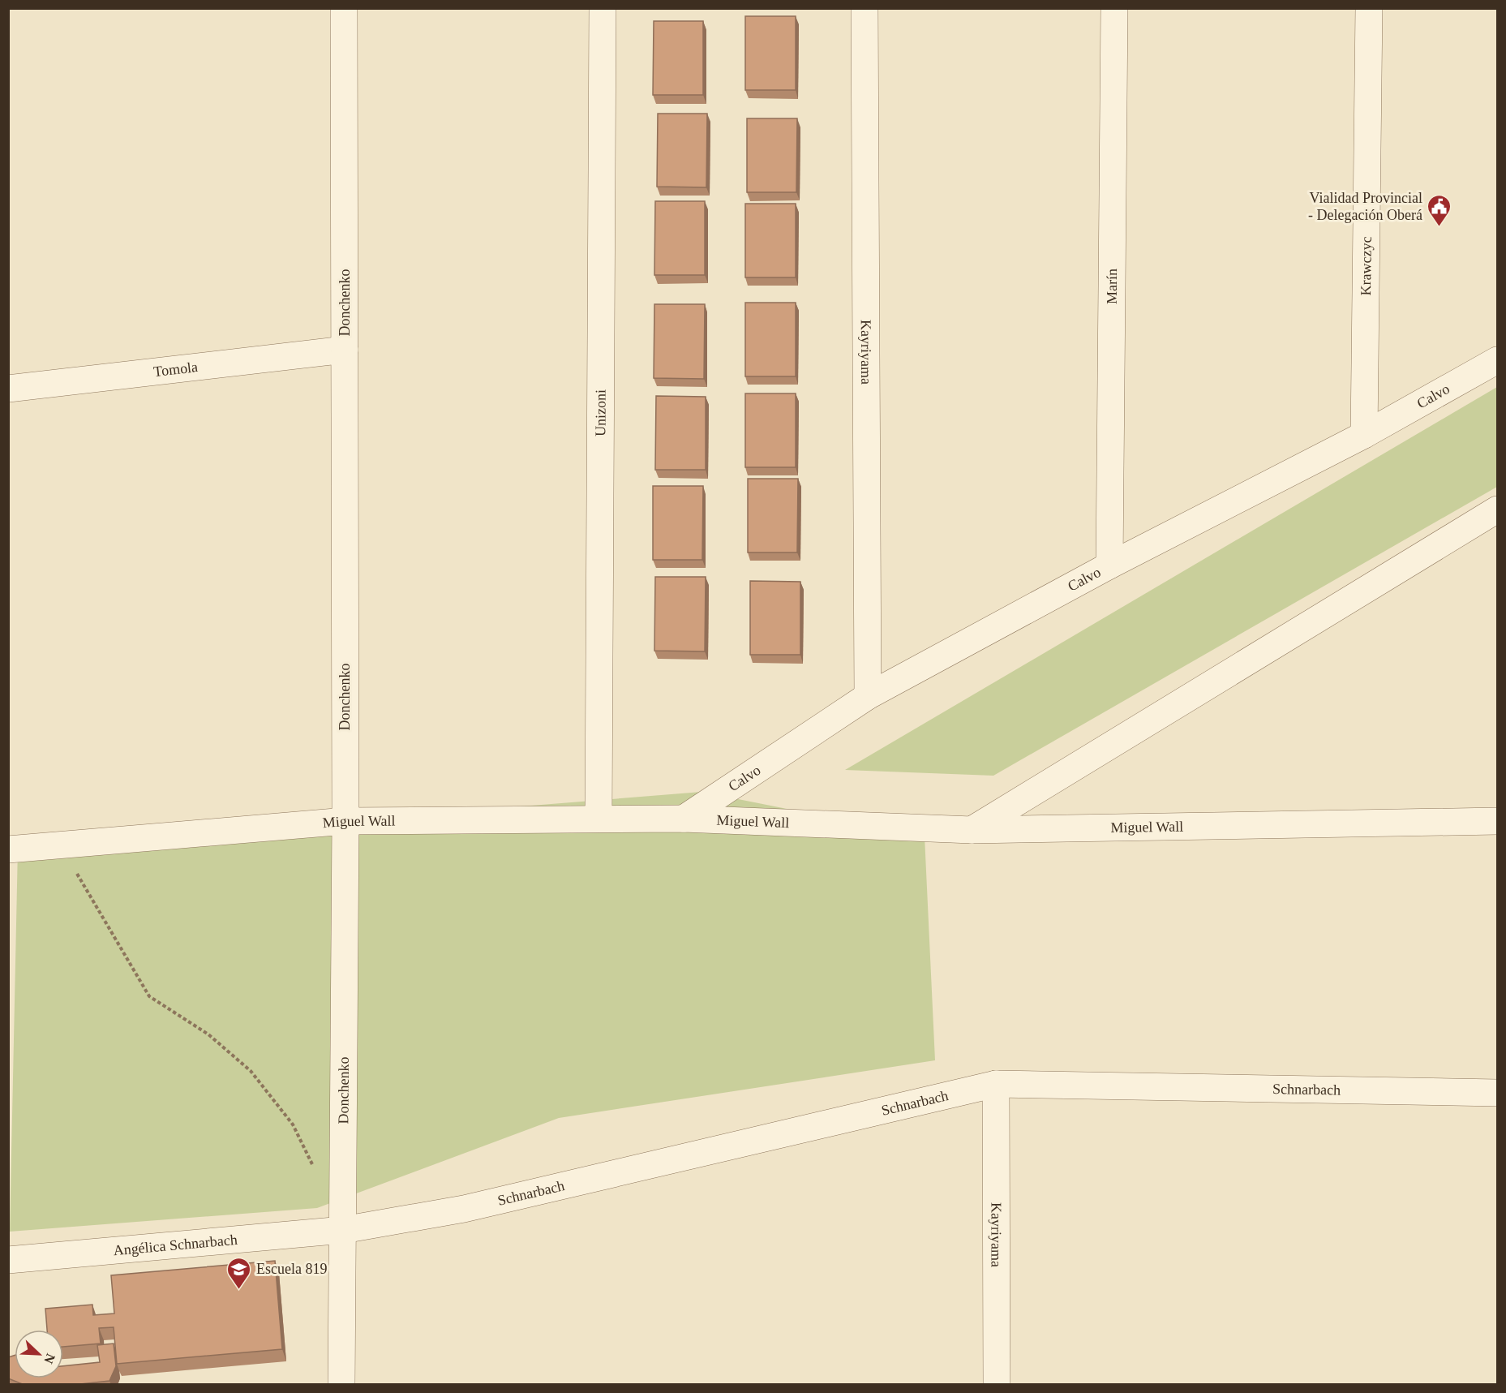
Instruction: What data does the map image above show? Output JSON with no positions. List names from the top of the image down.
{
  "streets": {
    "street": [
      "Krawczyc",
      "Marín",
      "Donchenko",
      "Kayriyama",
      "Tomola",
      "Calvo",
      "Unizoni",
      "Miguel Wall",
      "Schnarbach",
      "Angélica Schnarbach"
    ]
  },
  "crossings": [
    ["Krawczyc", "Calvo"],
    ["Marín", "Calvo"],
    ["Donchenko", "Tomola"],
    ["Donchenko", "Miguel Wall"],
    ["Donchenko", "Schnarbach"],
    ["Donchenko", "Angélica Schnarbach"],
    ["Kayriyama", "Calvo"],
    ["Kayriyama", "Schnarbach"],
    ["Calvo", "Miguel Wall"],
    ["Unizoni", "Miguel Wall"],
    ["Schnarbach", "Angélica Schnarbach"]
  ],
  "places": {
    "public building": ["Vialidad Provincial - Delegación Oberá"],
    "school or university": ["Escuela 819"]
  },
  "north": "bottom right"
}
